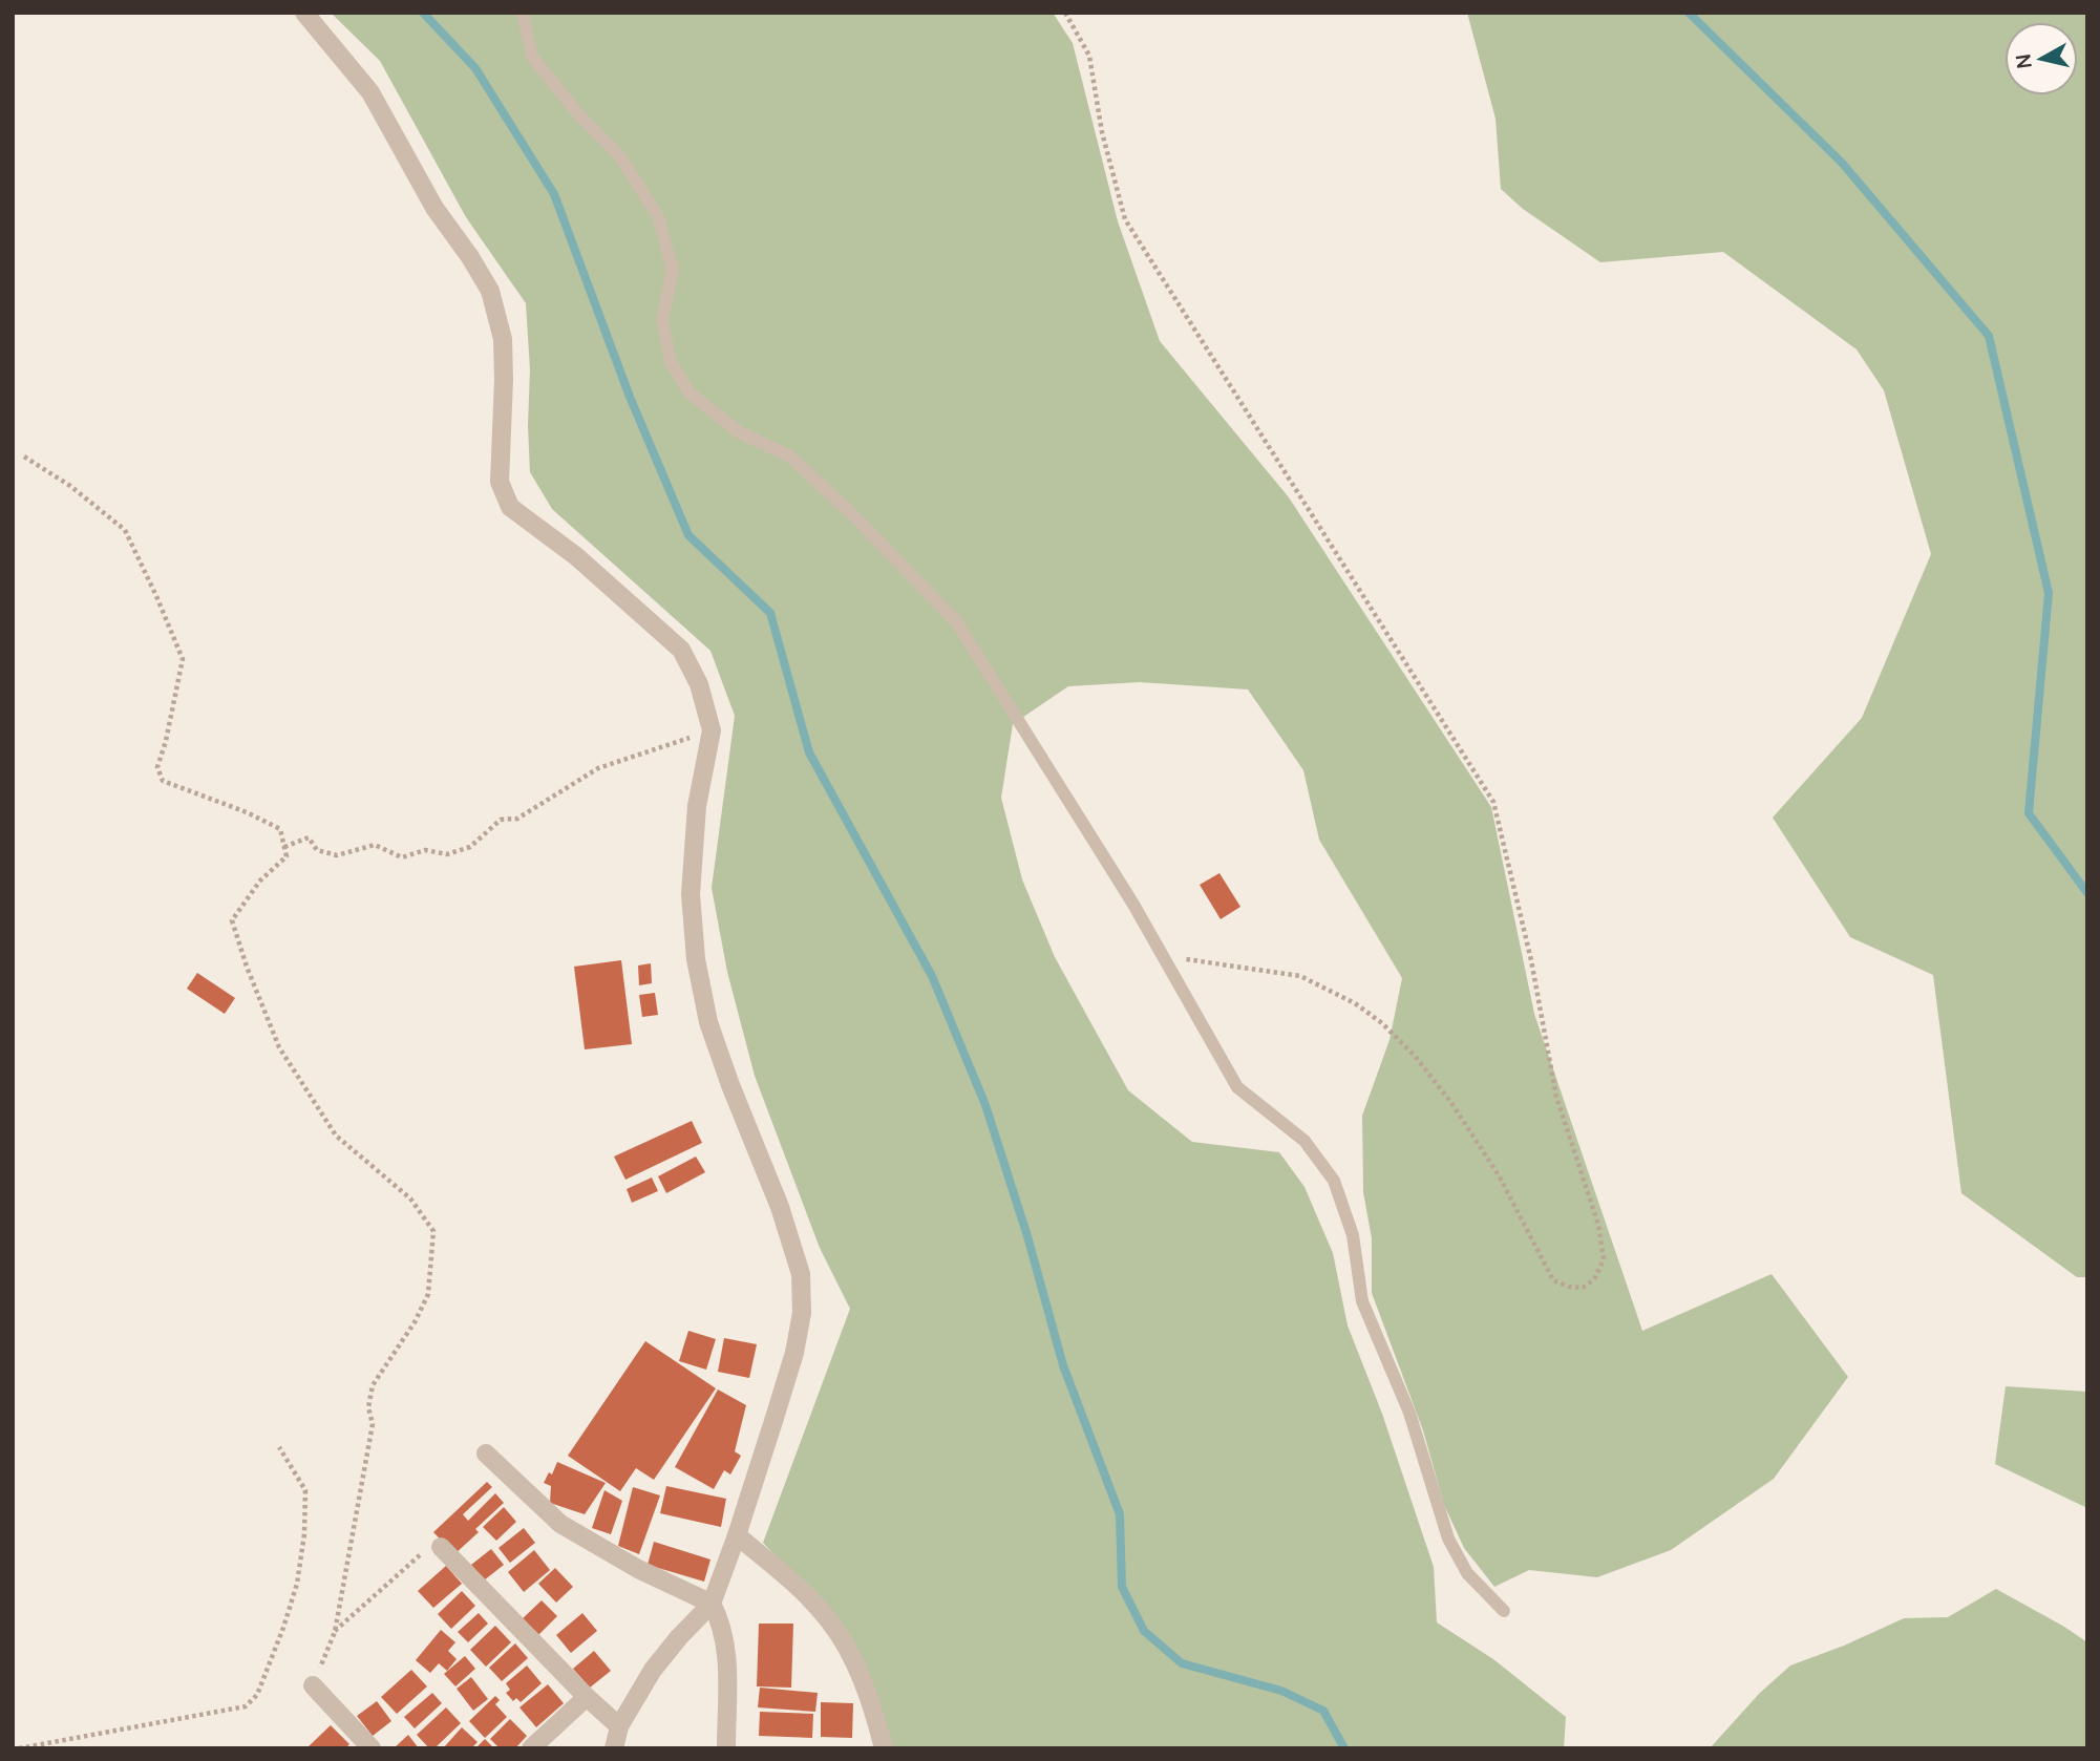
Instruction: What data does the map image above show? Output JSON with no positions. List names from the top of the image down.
{
  "north": "left"
}
